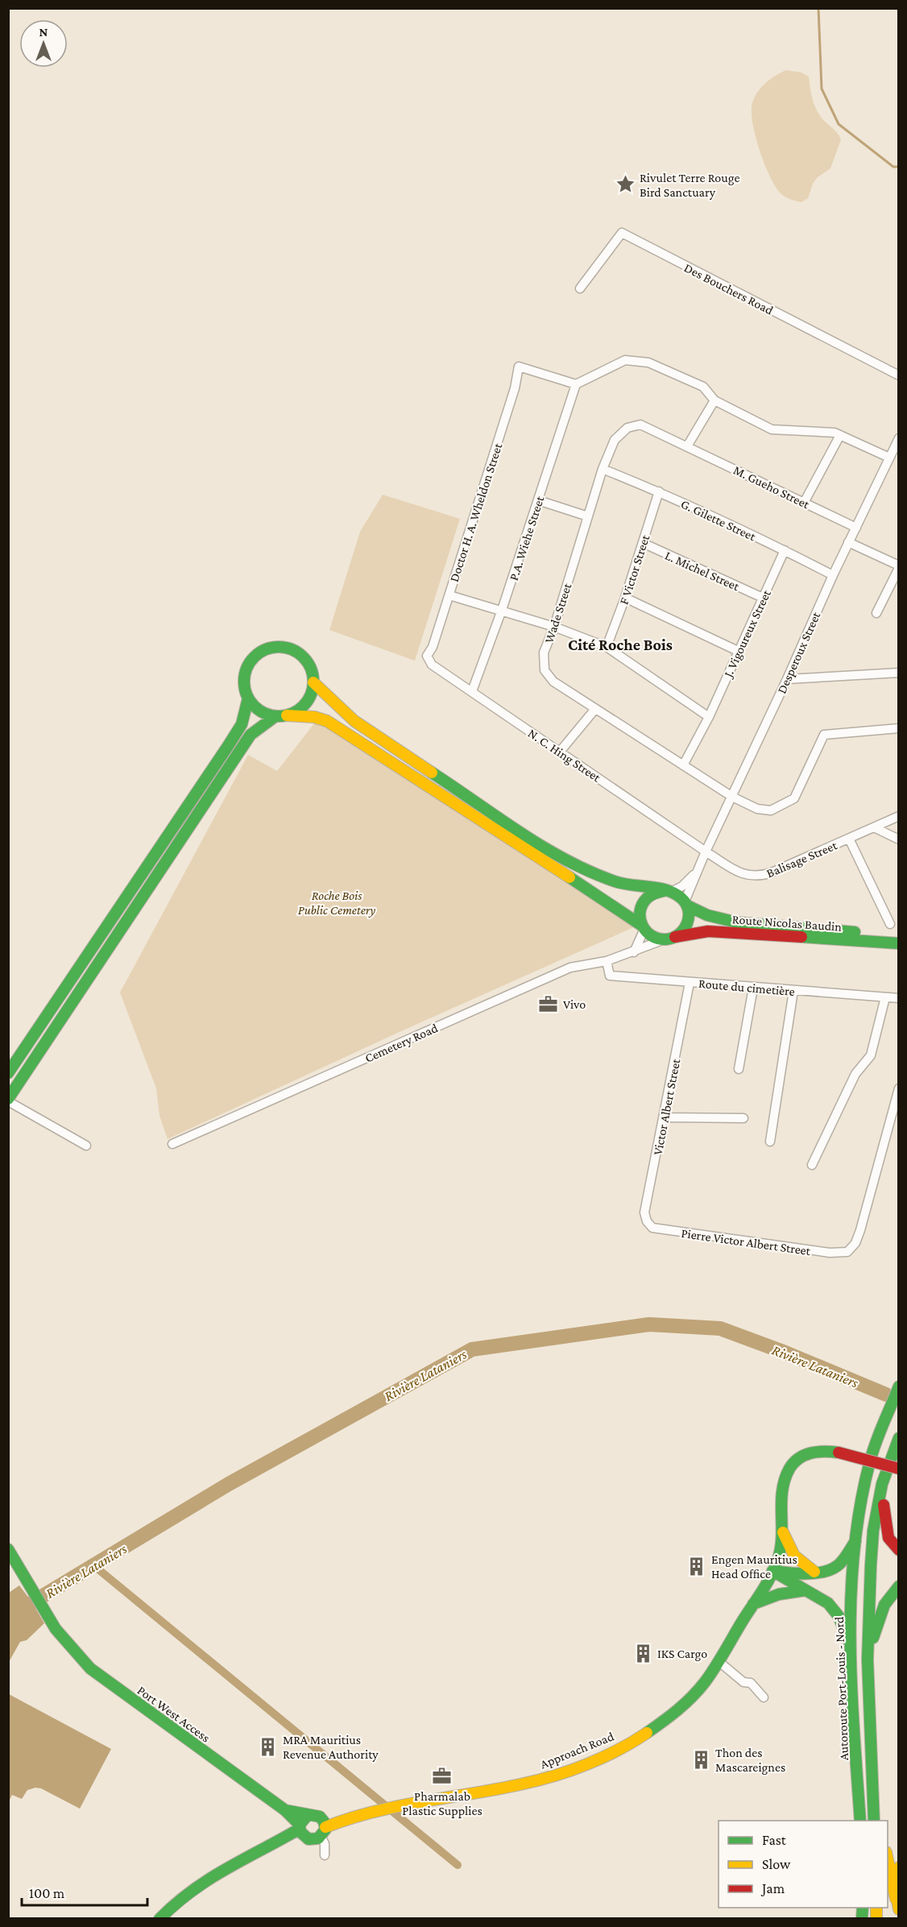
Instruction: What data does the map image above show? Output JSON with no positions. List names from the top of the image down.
{
  "streets": {
    "main road": [
      "Route Nicolas Baudin",
      "Autoroute Port-Louis - Nord",
      "Port West Access",
      "Approach Road"
    ],
    "street": [
      "Des Bouchers Road",
      "M. Gueho Street",
      "Doctor H. A. Wheldon Street",
      "G. Gilette Street",
      "P.A. Wiehe Street",
      "F Victor Street",
      "L. Michel Street",
      "Wade Street",
      "J. Vigoureux Street",
      "Desperoux Street",
      "N. C. Hing Street",
      "Balisage Street",
      "Route du cimetière",
      "Cemetery Road",
      "Victor Albert Street",
      "Pierre Victor Albert Street"
    ]
  },
  "crossings": [
    ["M. Gueho Street", "Wade Street"],
    ["M. Gueho Street", "Desperoux Street"],
    ["Doctor H. A. Wheldon Street", "P.A. Wiehe Street"],
    ["Doctor H. A. Wheldon Street", "N. C. Hing Street"],
    ["G. Gilette Street", "F Victor Street"],
    ["G. Gilette Street", "Wade Street"],
    ["G. Gilette Street", "J. Vigoureux Street"],
    ["G. Gilette Street", "Desperoux Street"],
    ["P.A. Wiehe Street", "N. C. Hing Street"],
    ["F Victor Street", "L. Michel Street"],
    ["L. Michel Street", "J. Vigoureux Street"],
    ["Wade Street", "J. Vigoureux Street"],
    ["Wade Street", "Desperoux Street"],
    ["Desperoux Street", "N. C. Hing Street"],
    ["Desperoux Street", "Balisage Street"],
    ["Desperoux Street", "Route Nicolas Baudin"],
    ["Desperoux Street", "Cemetery Road"],
    ["N. C. Hing Street", "Balisage Street"],
    ["Route Nicolas Baudin", "Cemetery Road"],
    ["Route du cimetière", "Cemetery Road"],
    ["Route du cimetière", "Victor Albert Street"],
    ["Victor Albert Street", "Pierre Victor Albert Street"]
  ],
  "districts": ["Cité Roche Bois"],
  "water": ["Rivière Lataniers"],
  "parks": ["Roche Bois Public Cemetery"],
  "places": {
    "place": ["Rivulet Terre Rouge Bird Sanctuary"],
    "office": ["Vivo", "Pharmalab Plastic Supplies"],
    "building": [
      "Engen Mauritius Head Office",
      "IKS Cargo",
      "MRA Mauritius Revenue Authority",
      "Thon des Mascareignes"
    ]
  },
  "legend": ["Fast", "Slow", "Jam"],
  "scale_bar": "100 m",
  "north": "top"
}
